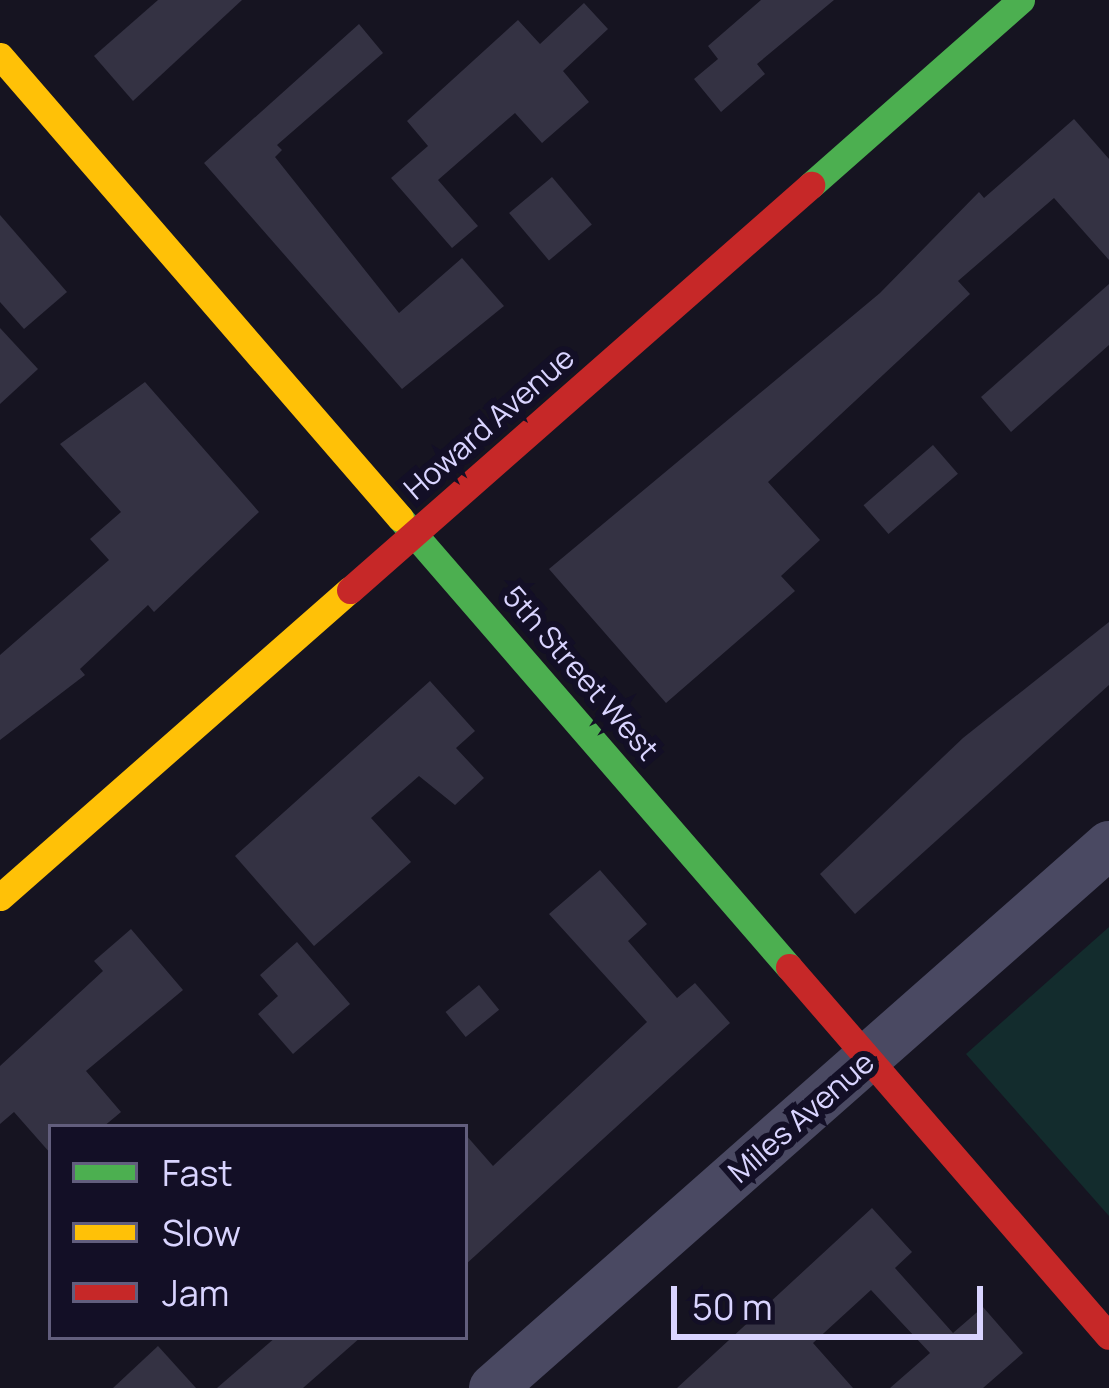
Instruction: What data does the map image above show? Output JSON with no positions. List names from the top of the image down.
{
  "streets": {
    "street": ["Howard Avenue", "5th Street West", "Miles Avenue"]
  },
  "crossings": [
    ["Howard Avenue", "5th Street West"],
    ["5th Street West", "Miles Avenue"]
  ],
  "legend": ["Fast", "Slow", "Jam"],
  "scale_bar": "50 m"
}
